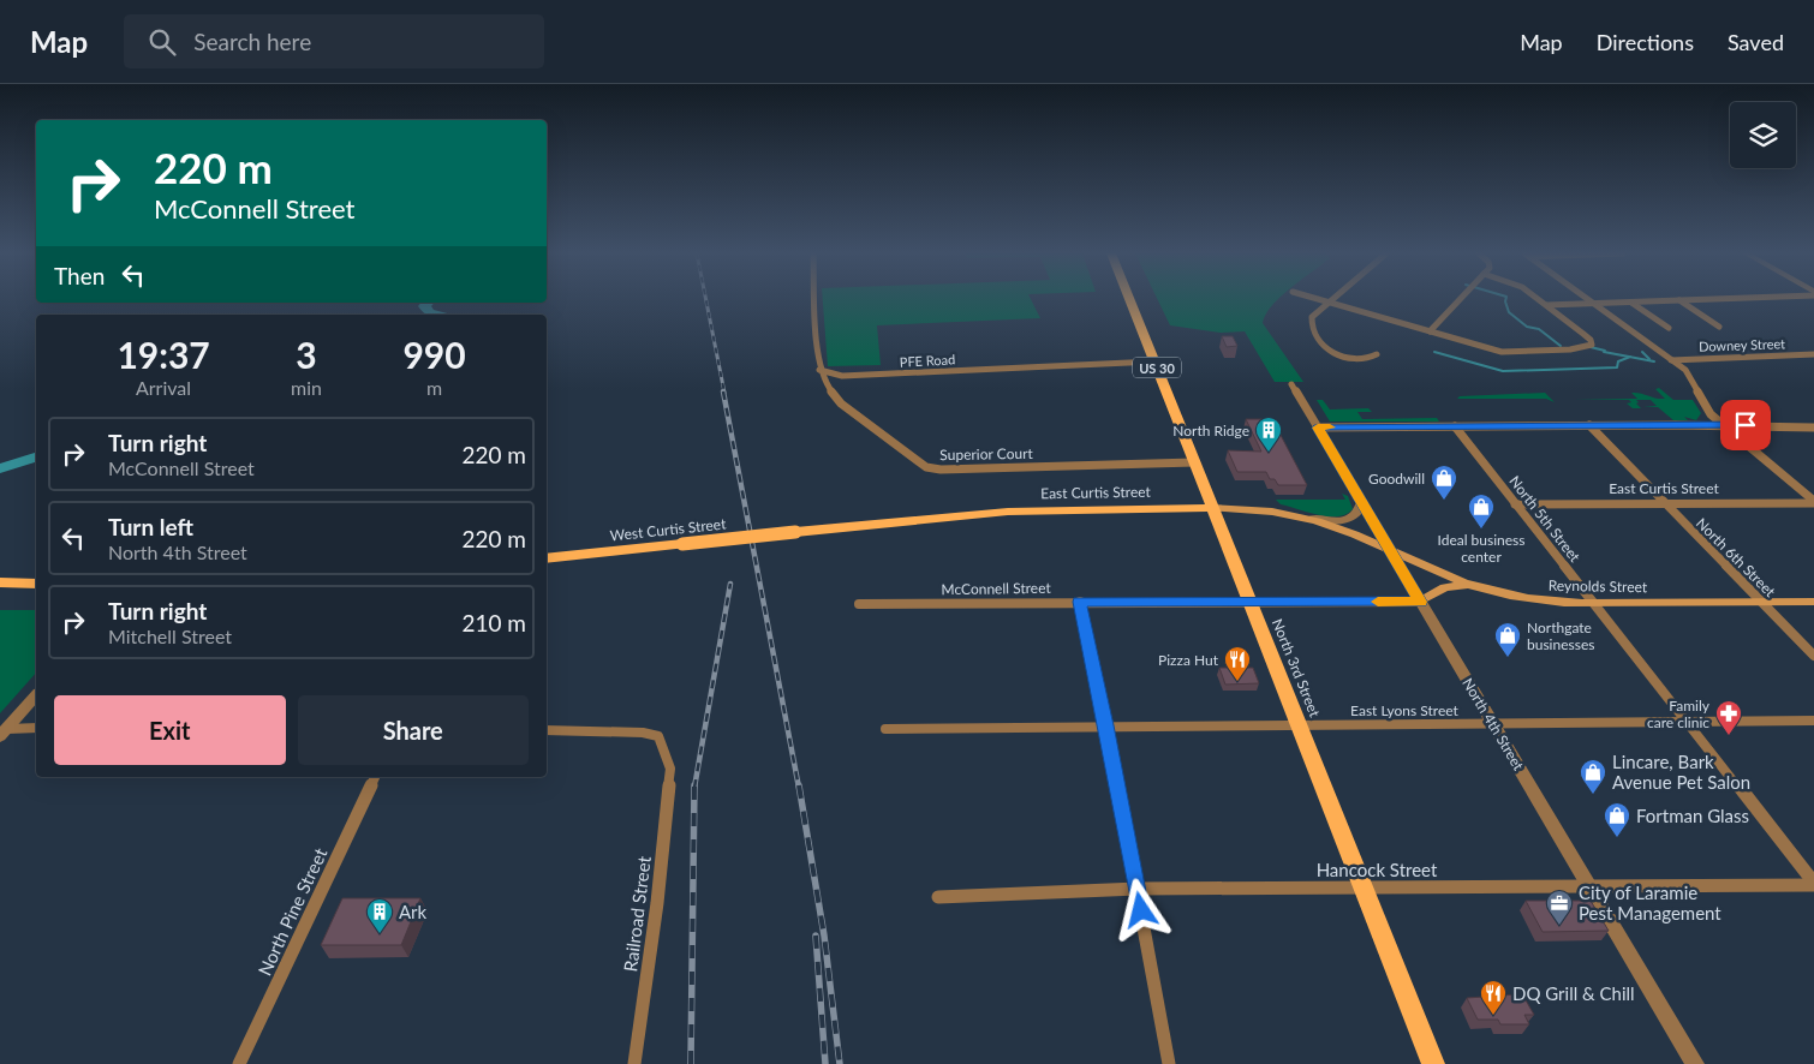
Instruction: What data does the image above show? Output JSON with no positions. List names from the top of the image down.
{
  "streets": {
    "main road": [
      "US 30",
      "East Curtis Street",
      "West Curtis Street",
      "Reynolds Street",
      "North 3rd Street"
    ],
    "street": [
      "Downey Street",
      "PFE Road",
      "Superior Court",
      "North 5th Street",
      "North 6th Street",
      "McConnell Street",
      "East Lyons Street",
      "North 4th Street",
      "Hancock Street",
      "North Pine Street",
      "Railroad Street"
    ]
  },
  "crossings": [
    ["PFE Road", "Superior Court"],
    ["PFE Road", "North 3rd Street"],
    ["Superior Court", "North 3rd Street"],
    ["East Curtis Street", "North 5th Street"],
    ["East Curtis Street", "West Curtis Street"],
    ["East Curtis Street", "North 6th Street"],
    ["East Curtis Street", "Reynolds Street"],
    ["East Curtis Street", "North 3rd Street"],
    ["East Curtis Street", "North 4th Street"],
    ["North 5th Street", "Reynolds Street"],
    ["North 5th Street", "East Lyons Street"],
    ["North 5th Street", "Hancock Street"],
    ["North 6th Street", "Reynolds Street"],
    ["Reynolds Street", "North 4th Street"],
    ["McConnell Street", "North 3rd Street"],
    ["McConnell Street", "North 4th Street"],
    ["North 3rd Street", "East Lyons Street"],
    ["North 3rd Street", "Hancock Street"],
    ["East Lyons Street", "North 4th Street"],
    ["North 4th Street", "Hancock Street"]
  ],
  "places": {
    "building": ["North Ridge", "Ark"],
    "shop": [
      "Goodwill",
      "Ideal business center",
      "Northgate businesses",
      "Lincare, Bark Avenue Pet Salon",
      "Fortman Glass"
    ],
    "restaurant": ["Pizza Hut", "DQ Grill & Chill"],
    "pharmacy": ["Family care clinic"],
    "office": ["City of Laramie Pest Management"]
  },
  "page": {
    "header": "Map",
    "search": "Search here",
    "nav": ["Map", "Directions", "Saved"],
    "turn": ["220 m", "McConnell Street"],
    "then": "Then",
    "eta": [
      "19:37",
      "Arrival",
      "3",
      "min",
      "990",
      "m"
    ],
    "list": [
      {
        "name": "Turn right",
        "note": "McConnell Street",
        "value": "220 m"
      },
      {
        "name": "Turn left",
        "note": "North 4th Street",
        "value": "220 m"
      },
      {
        "name": "Turn right",
        "note": "Mitchell Street",
        "value": "210 m"
      }
    ],
    "buttons": ["Exit", "Share"]
  }
}
